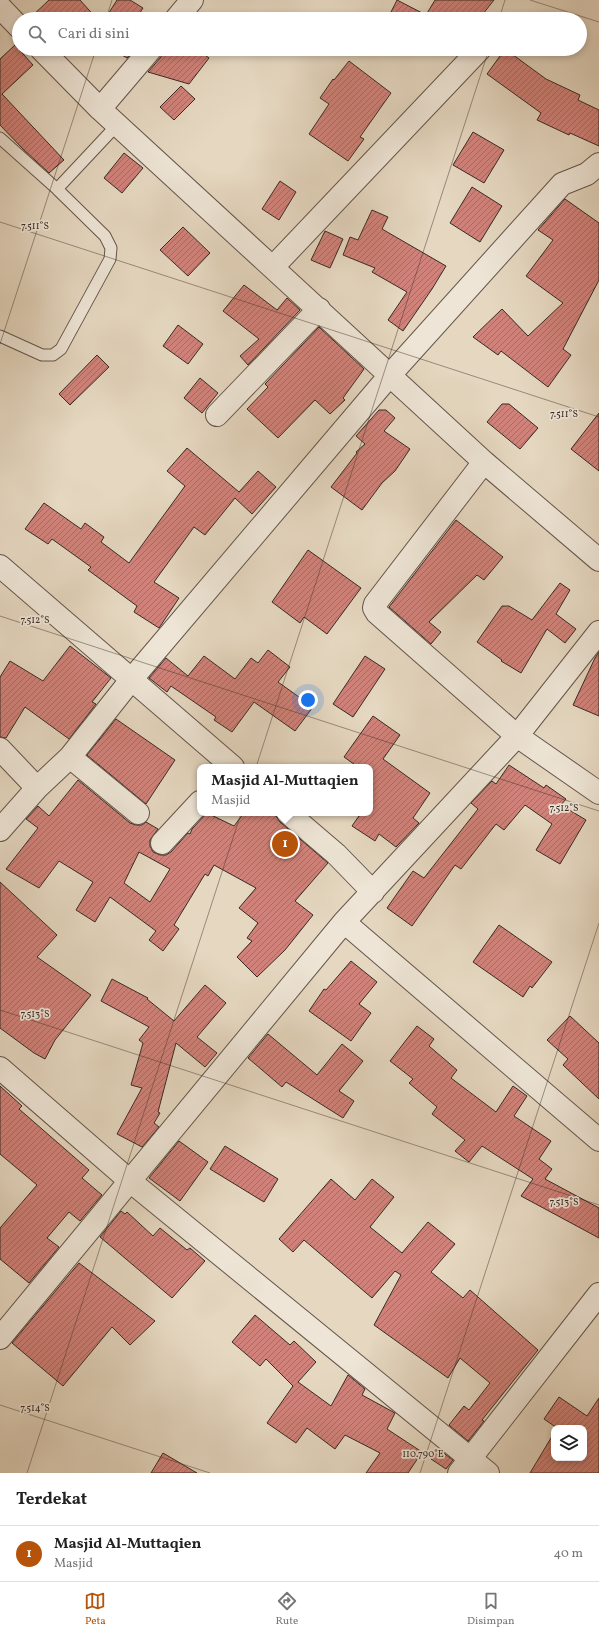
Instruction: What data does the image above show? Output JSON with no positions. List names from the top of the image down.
{
  "page": {
    "search": "Cari di sini",
    "popup": ["Masjid Al-Muttaqien", "Masjid"],
    "pins": "1",
    "heading": "Terdekat",
    "list": [
      {
        "mark": "1",
        "name": "Masjid Al-Muttaqien",
        "note": "Masjid",
        "value": "40 m"
      }
    ],
    "nav": ["Peta", "Rute", "Disimpan"]
  },
  "coordinates": [
    "7.511°S",
    "7.512°S",
    "7.513°S",
    "7.514°S",
    "110.790°E"
  ]
}
